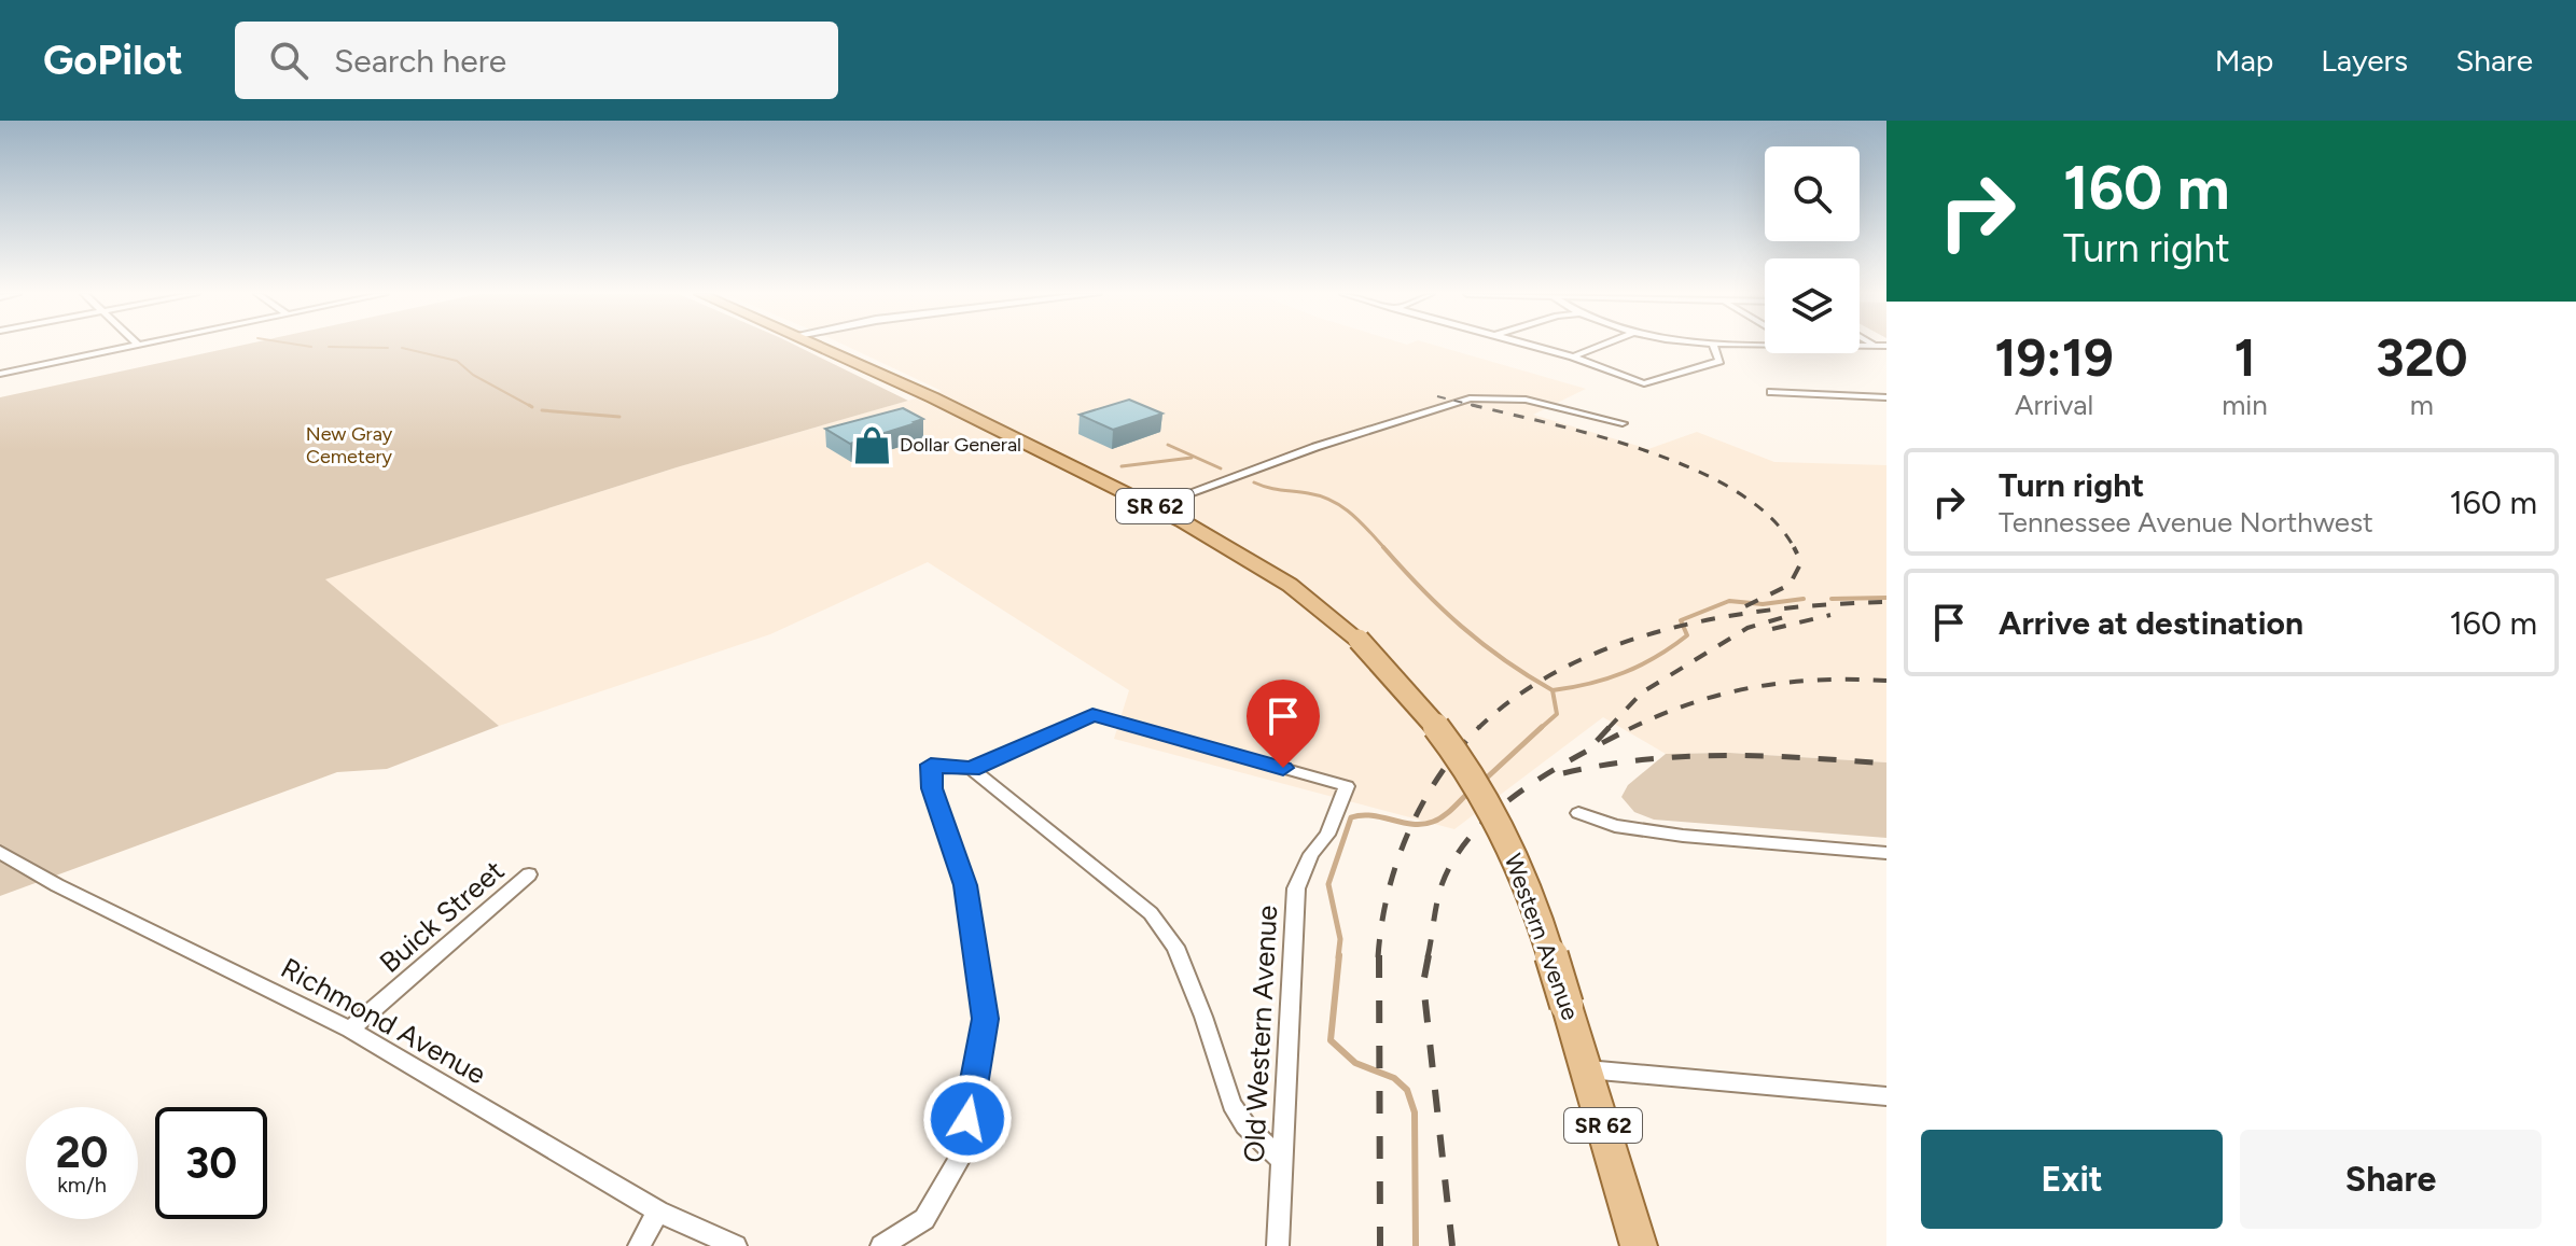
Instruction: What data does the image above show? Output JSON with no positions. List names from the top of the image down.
{
  "streets": {
    "main road": ["SR 62", "Western Avenue"],
    "street": ["Buick Street", "Richmond Avenue", "Old Western Avenue"]
  },
  "crossings": [
    ["Buick Street", "Richmond Avenue"]
  ],
  "parks": ["New Gray Cemetery"],
  "places": {
    "shop": ["Dollar General"]
  },
  "page": {
    "header": "GoPilot",
    "search": "Search here",
    "nav": ["Map", "Layers", "Share"],
    "turn": ["160 m", "Turn right"],
    "eta": [
      "19:19",
      "Arrival",
      "1",
      "min",
      "320",
      "m"
    ],
    "list": [
      {
        "name": "Turn right",
        "note": "Tennessee Avenue Northwest",
        "value": "160 m"
      },
      {
        "name": "Arrive at destination",
        "value": "160 m"
      }
    ],
    "speed": "20 km/h",
    "limit": "30",
    "buttons": ["Exit", "Share"]
  }
}
